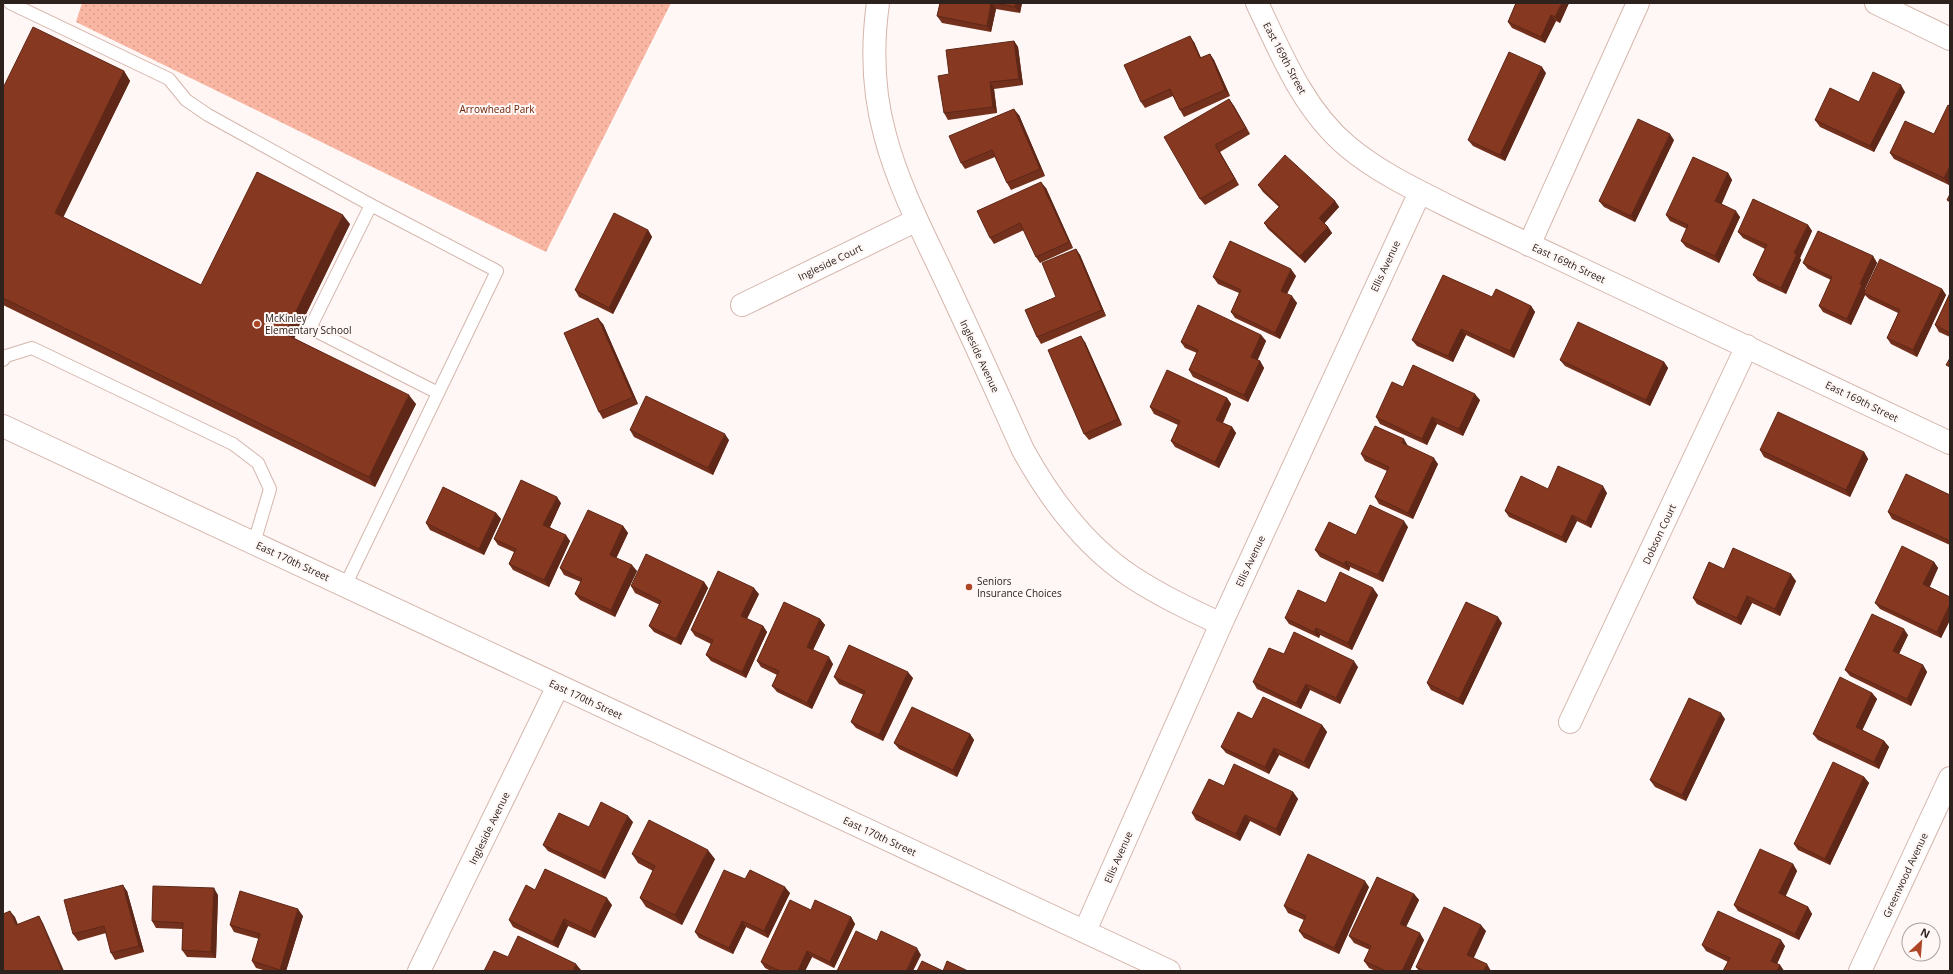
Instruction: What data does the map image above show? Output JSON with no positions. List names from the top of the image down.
{
  "streets": {
    "street": [
      "East 169th Street",
      "Ingleside Court",
      "Ellis Avenue",
      "Ingleside Avenue",
      "Dobson Court",
      "East 170th Street",
      "Greenwood Avenue"
    ]
  },
  "crossings": [
    ["East 169th Street", "Ellis Avenue"],
    ["East 169th Street", "Dobson Court"],
    ["Ingleside Court", "Ingleside Avenue"],
    ["Ellis Avenue", "Ingleside Avenue"],
    ["Ellis Avenue", "East 170th Street"],
    ["Ingleside Avenue", "East 170th Street"]
  ],
  "parks": ["Arrowhead Park"],
  "places": ["McKinley Elementary School", "Seniors Insurance Choices"],
  "north": "top right"
}
